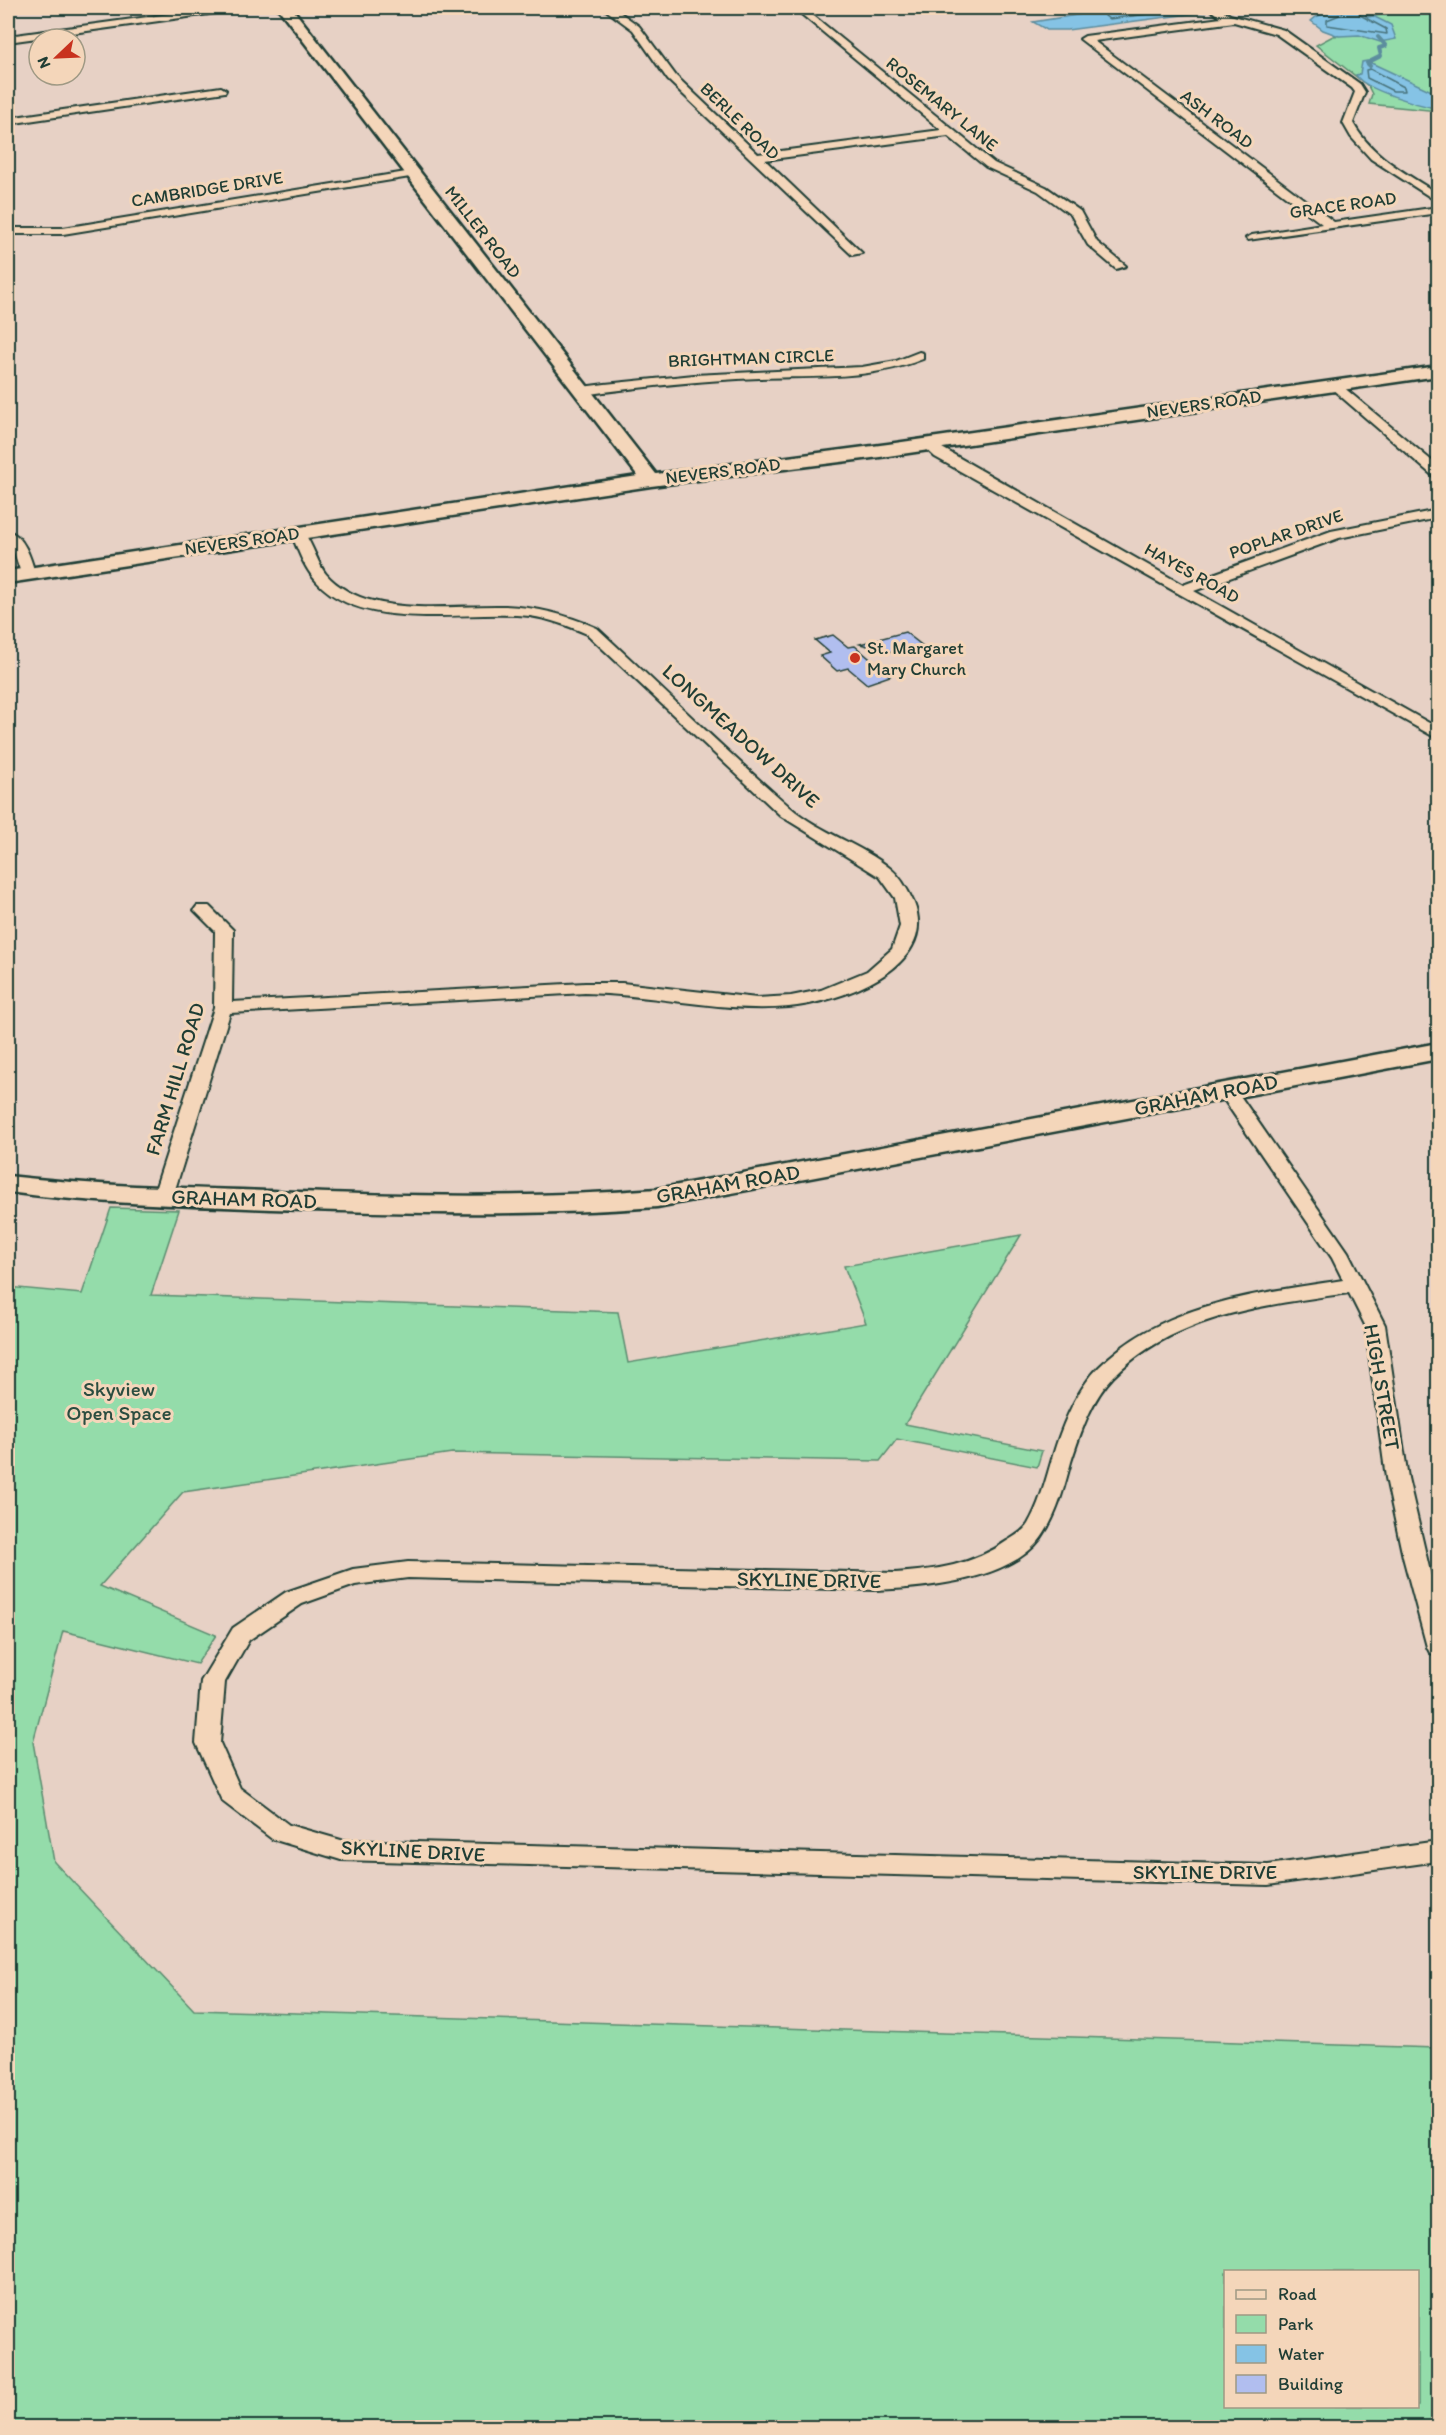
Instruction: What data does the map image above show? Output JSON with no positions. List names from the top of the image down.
{
  "streets": {
    "street": [
      "ROSEMARY LANE",
      "ASH ROAD",
      "BERLE ROAD",
      "CAMBRIDGE DRIVE",
      "GRACE ROAD",
      "MILLER ROAD",
      "BRIGHTMAN CIRCLE",
      "NEVERS ROAD",
      "POPLAR DRIVE",
      "HAYES ROAD",
      "LONGMEADOW DRIVE",
      "FARM HILL ROAD",
      "GRAHAM ROAD",
      "HIGH STREET",
      "SKYLINE DRIVE"
    ]
  },
  "crossings": [
    ["ASH ROAD", "GRACE ROAD"],
    ["CAMBRIDGE DRIVE", "MILLER ROAD"],
    ["MILLER ROAD", "BRIGHTMAN CIRCLE"],
    ["MILLER ROAD", "NEVERS ROAD"],
    ["NEVERS ROAD", "HAYES ROAD"],
    ["NEVERS ROAD", "LONGMEADOW DRIVE"],
    ["POPLAR DRIVE", "HAYES ROAD"],
    ["LONGMEADOW DRIVE", "FARM HILL ROAD"],
    ["FARM HILL ROAD", "GRAHAM ROAD"],
    ["GRAHAM ROAD", "HIGH STREET"],
    ["HIGH STREET", "SKYLINE DRIVE"]
  ],
  "parks": ["Skyview Open Space"],
  "places": ["St. Margaret Mary Church"],
  "legend": [
    "Road",
    "Park",
    "Water",
    "Building"
  ],
  "north": "bottom left"
}
